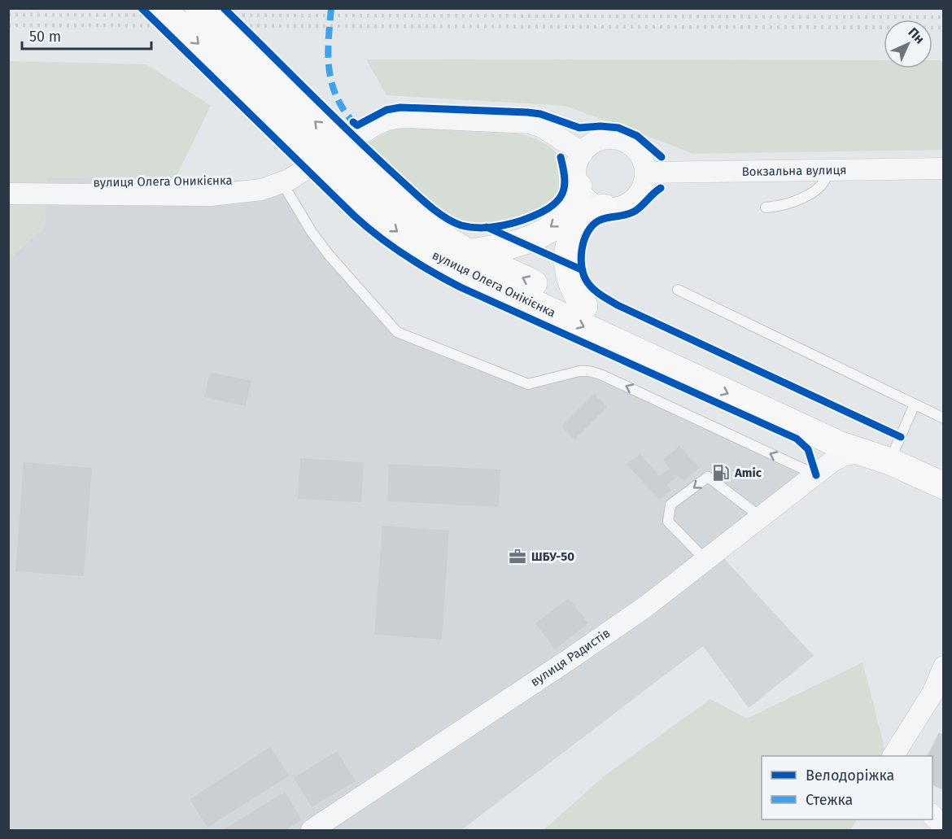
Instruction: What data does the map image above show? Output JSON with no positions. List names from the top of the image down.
{
  "streets": {
    "main road": ["вулиця Олега Онікієнка"],
    "street": ["Вокзальна вулиця", "вулиця Олега Оникієнка", "вулиця Радистів"]
  },
  "crossings": [
    ["Вокзальна вулиця", "вулиця Олега Оникієнка"],
    ["вулиця Олега Онікієнка", "вулиця Радистів"]
  ],
  "places": {
    "fuel station": ["Amic"],
    "office": ["ШБУ-50"]
  },
  "legend": ["Велодоріжка", "Стежка"],
  "scale_bar": "50 m",
  "north": "top right"
}
